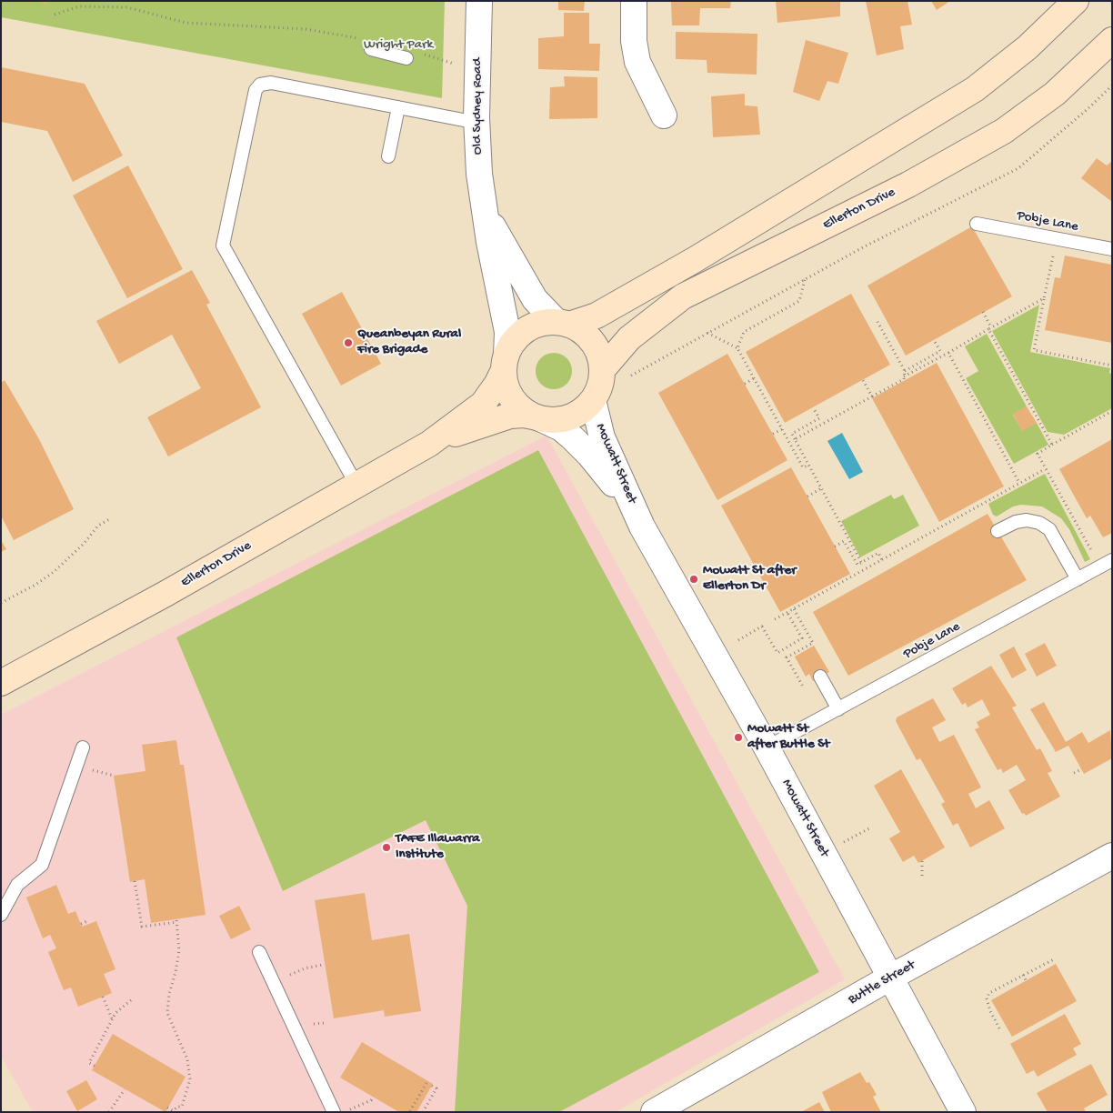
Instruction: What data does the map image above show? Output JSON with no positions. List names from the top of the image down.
{
  "streets": {
    "main road": ["Ellerton Drive"],
    "street": ["Old Sydney Road", "Mowatt Street", "Buttle Street"],
    "lane": ["Pobje Lane"]
  },
  "crossings": [
    ["Old Sydney Road", "Ellerton Drive"],
    ["Old Sydney Road", "Mowatt Street"],
    ["Ellerton Drive", "Mowatt Street"],
    ["Pobje Lane", "Mowatt Street"],
    ["Mowatt Street", "Buttle Street"]
  ],
  "parks": ["Wright Park"],
  "places": [
    "Queanbeyan Rural Fire Brigade",
    "Mowatt St after Ellerton Dr",
    "Mowatt St after Buttle St",
    "TAFE Illawarra Institute"
  ]
}
